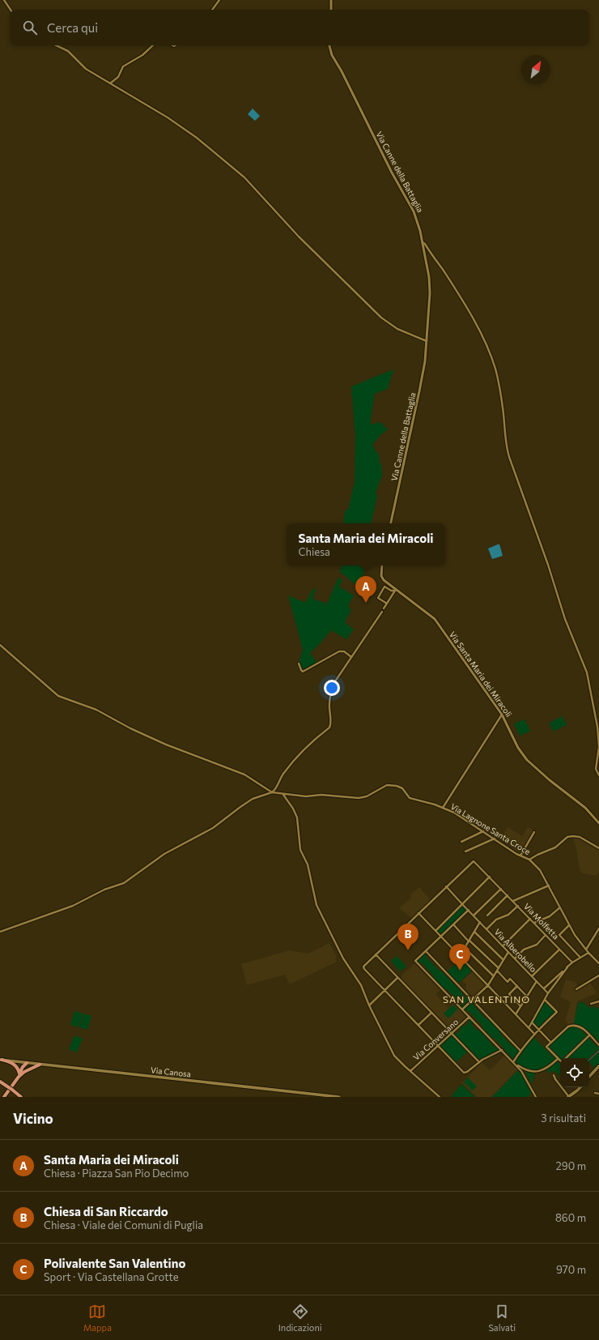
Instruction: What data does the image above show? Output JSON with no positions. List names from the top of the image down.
{
  "streets": {
    "main road": ["Via Canosa"],
    "street": [
      "Via Canne della Battaglia",
      "Via Santa Maria dei Miracoli",
      "Via Lagnone Santa Croce",
      "Via Molfetta",
      "Via Alberobello",
      "Via Conversano"
    ]
  },
  "crossings": [
    ["Via Molfetta", "Via Alberobello"]
  ],
  "districts": ["SAN VALENTINO"],
  "north": "top right",
  "page": {
    "search": "Cerca qui",
    "popup": ["Santa Maria dei Miracoli", "Chiesa"],
    "pins": ["A", "B", "C"],
    "heading": ["Vicino", "3 risultati"],
    "list": [
      {
        "mark": "A",
        "name": "Santa Maria dei Miracoli",
        "note": "Chiesa · Piazza San Pio Decimo",
        "value": "290 m"
      },
      {
        "mark": "B",
        "name": "Chiesa di San Riccardo",
        "note": "Chiesa · Viale dei Comuni di Puglia",
        "value": "860 m"
      },
      {
        "mark": "C",
        "name": "Polivalente San Valentino",
        "note": "Sport · Via Castellana Grotte",
        "value": "970 m"
      }
    ],
    "nav": ["Mappa", "Indicazioni", "Salvati"]
  }
}
